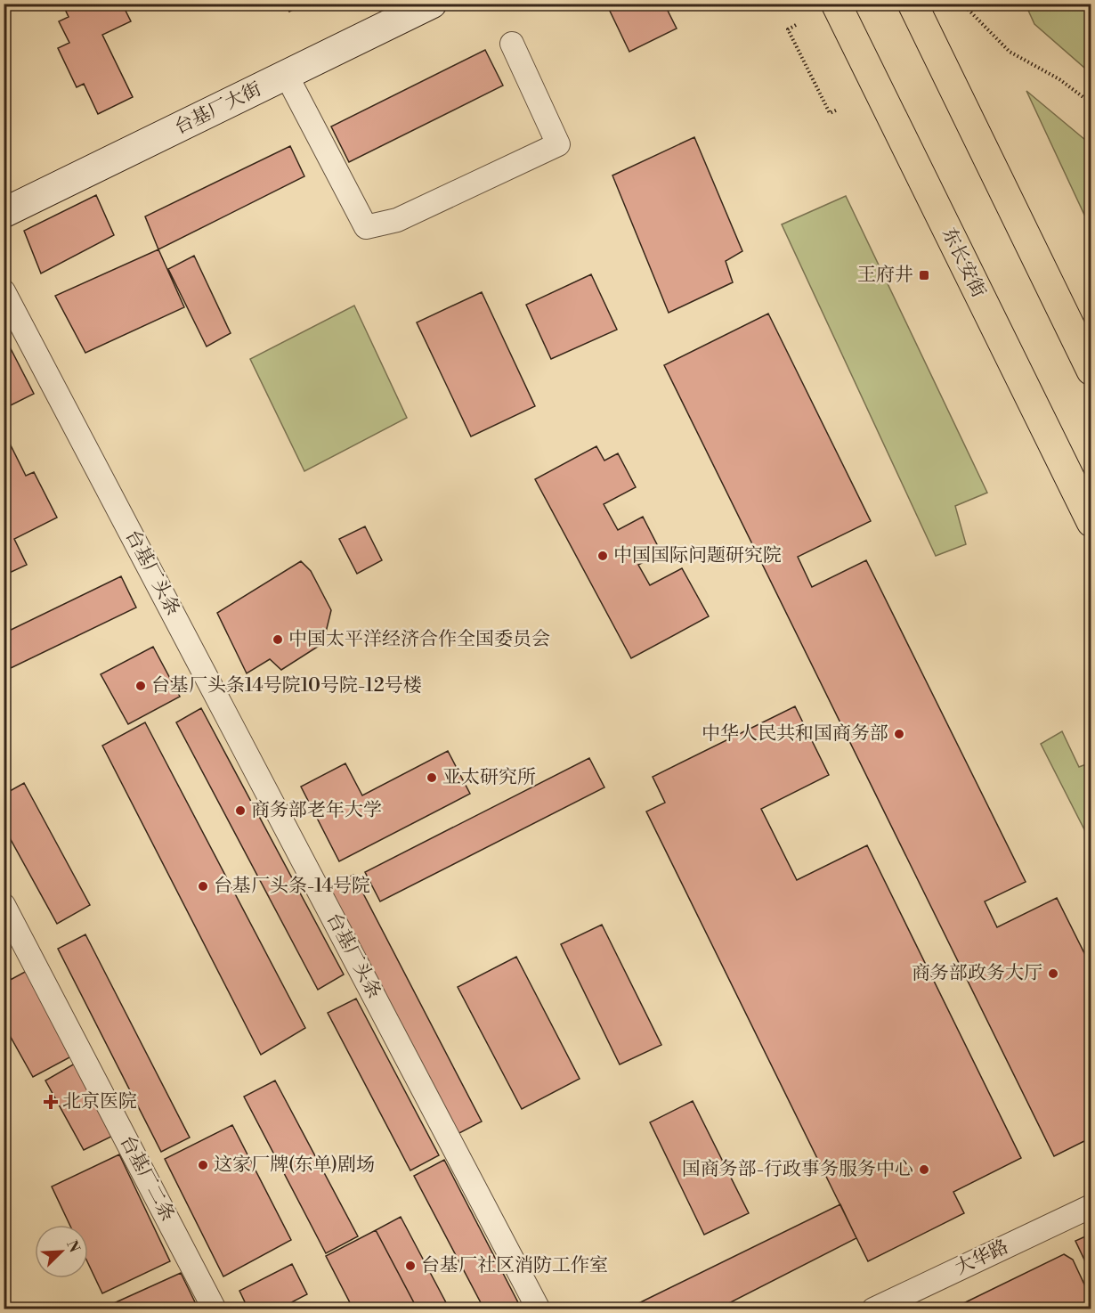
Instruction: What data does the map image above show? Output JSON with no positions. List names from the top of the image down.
{
  "streets": {
    "highway": ["东长安街"],
    "street": [
      "台基厂大街",
      "台基厂头条",
      "台基厂二条",
      "大华路"
    ]
  },
  "places": {
    "transit": ["王府井"],
    "other": [
      "中国国际问题研究院",
      "中国太平洋经济合作全国委员会",
      "台基厂头条14号院10号院-12号楼",
      "中华人民共和国商务部",
      "亚太研究所",
      "商务部老年大学",
      "台基厂头条-14号院",
      "商务部政务大厅",
      "这家厂牌(东单)剧场",
      "国商务部-行政事务服务中心",
      "台基厂社区消防工作室"
    ],
    "health": ["北京医院"]
  },
  "north": "top right"
}
